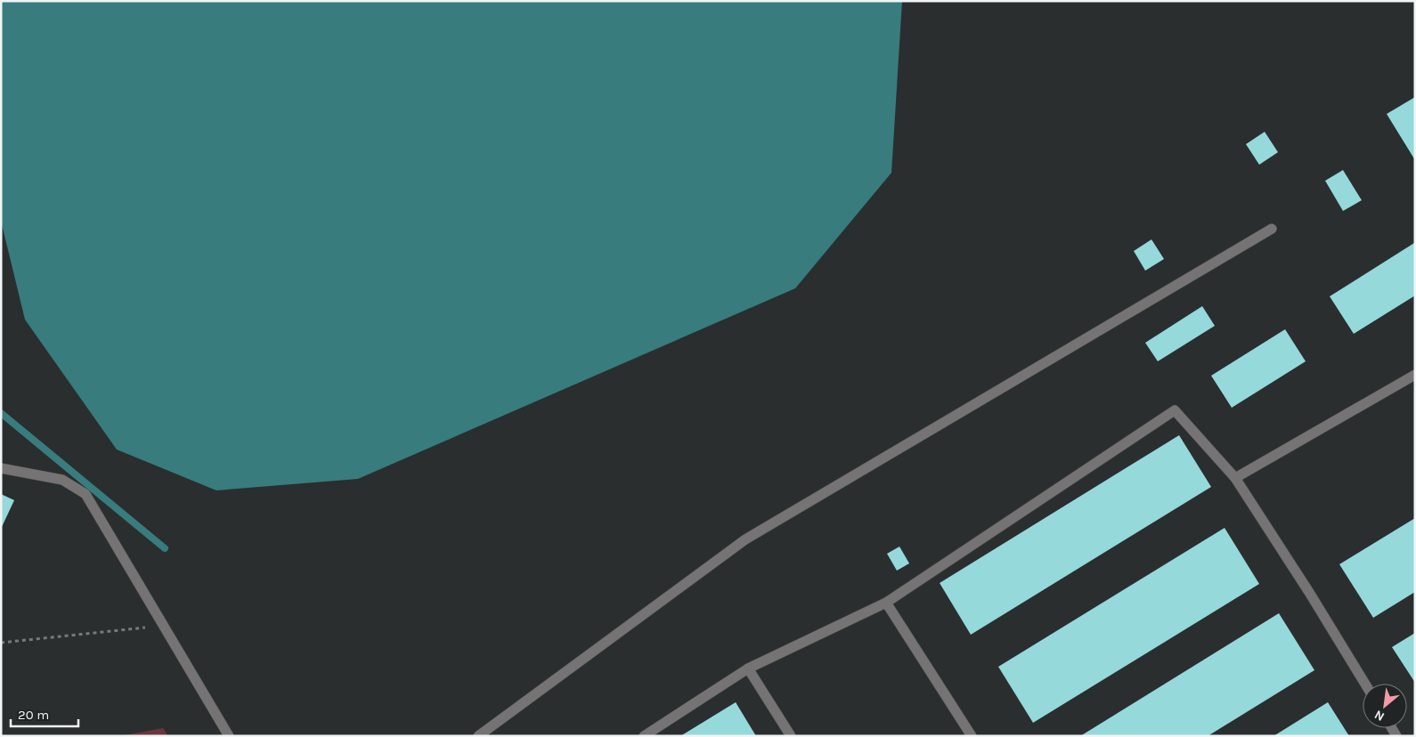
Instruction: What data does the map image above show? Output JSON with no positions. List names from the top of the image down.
{
  "scale_bar": "20 m",
  "north": "bottom left"
}
